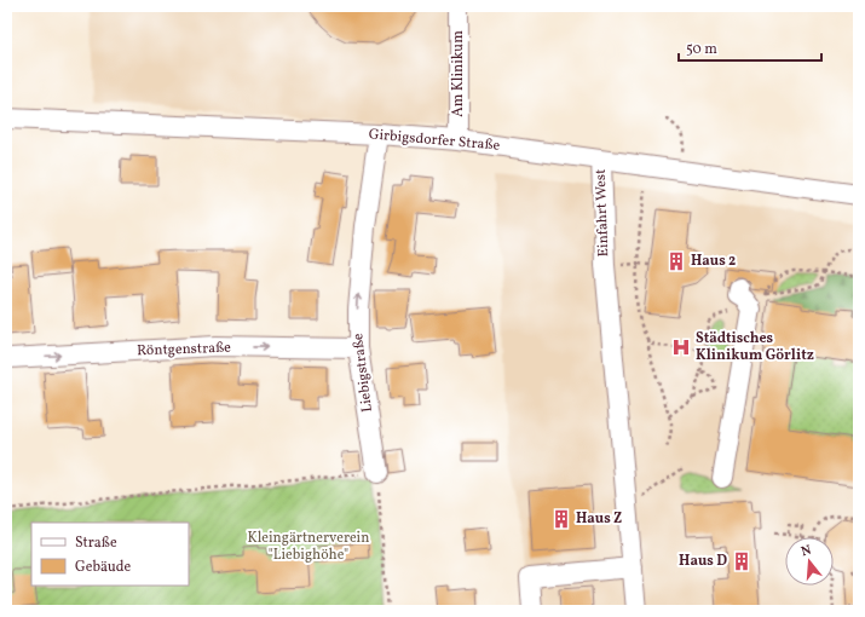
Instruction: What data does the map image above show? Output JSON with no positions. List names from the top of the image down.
{
  "streets": {
    "street": [
      "Am Klinikum",
      "Girbigsdorfer Straße",
      "Einfahrt West",
      "Röntgenstraße",
      "Liebigstraße"
    ]
  },
  "crossings": [
    ["Am Klinikum", "Girbigsdorfer Straße"],
    ["Girbigsdorfer Straße", "Einfahrt West"],
    ["Girbigsdorfer Straße", "Liebigstraße"],
    ["Röntgenstraße", "Liebigstraße"]
  ],
  "one_way": ["Röntgenstraße", "Liebigstraße"],
  "parks": ["Kleingärtnerverein \"Liebighöhe\""],
  "places": {
    "building": ["Haus 2", "Haus Z", "Haus D"],
    "hospital": ["Städtisches Klinikum Görlitz"]
  },
  "legend": ["Straße", "Gebäude"],
  "scale_bar": "50 m",
  "north": "top"
}
